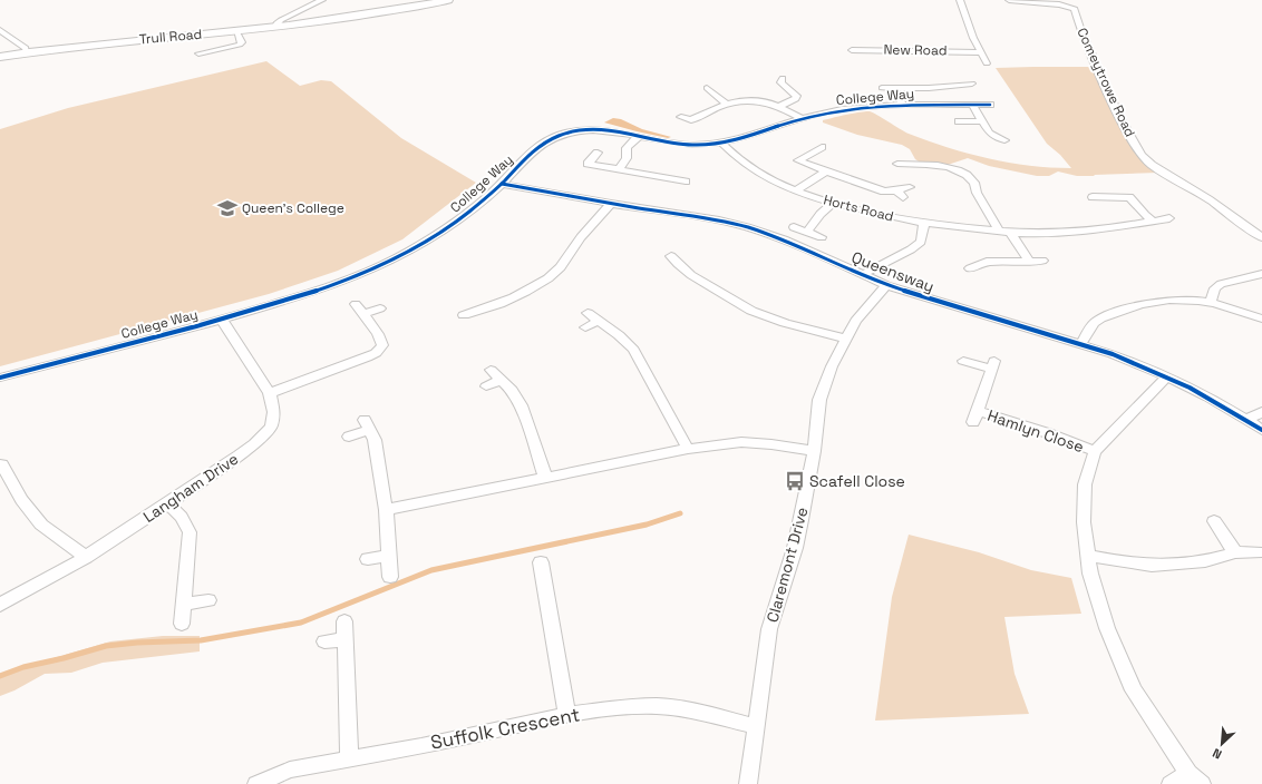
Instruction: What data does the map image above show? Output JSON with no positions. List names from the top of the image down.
{
  "streets": {
    "street": [
      "Trull Road",
      "New Road",
      "Comeytrowe Road",
      "College Way",
      "Horts Road",
      "Queensway",
      "Hamlyn Close",
      "Langham Drive",
      "Claremont Drive",
      "Suffolk Crescent"
    ]
  },
  "crossings": [
    ["College Way", "Horts Road"],
    ["College Way", "Queensway"],
    ["College Way", "Langham Drive"],
    ["Queensway", "Claremont Drive"],
    ["Claremont Drive", "Suffolk Crescent"]
  ],
  "places": {
    "school or university": ["Queen's College"],
    "bus stop": ["Scafell Close"]
  },
  "north": "bottom left"
}
